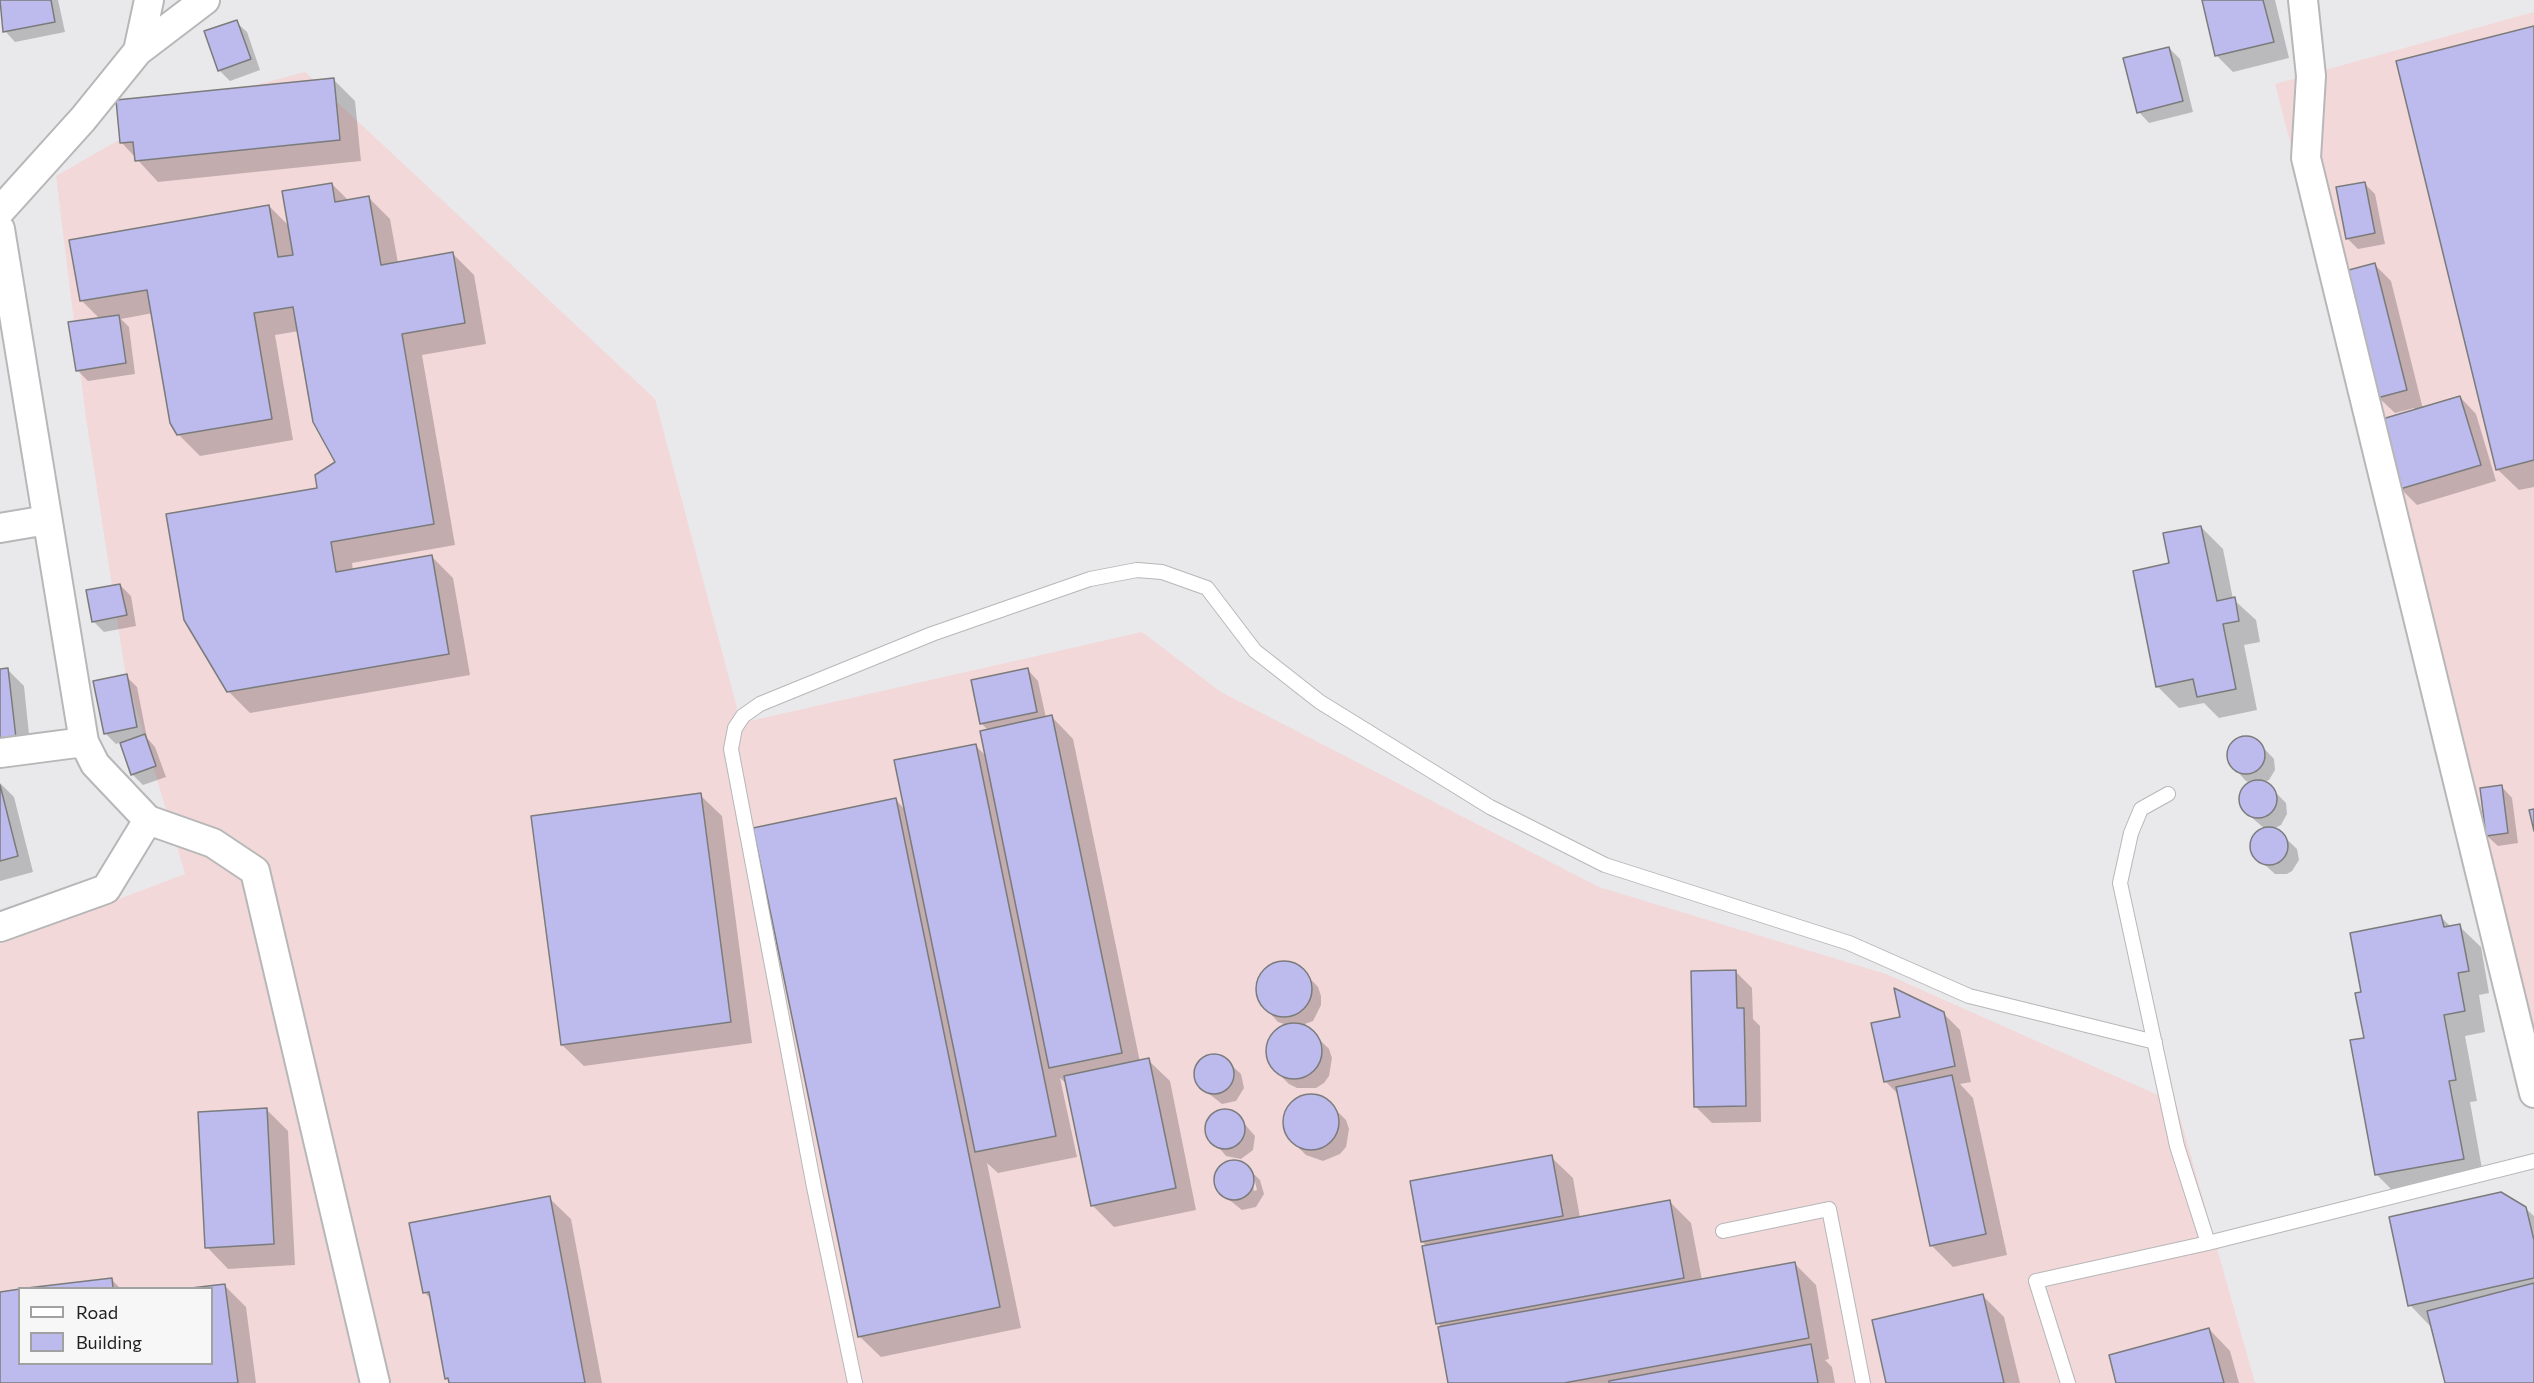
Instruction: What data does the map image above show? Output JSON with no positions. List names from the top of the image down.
{
  "legend": ["Road", "Building"]
}
